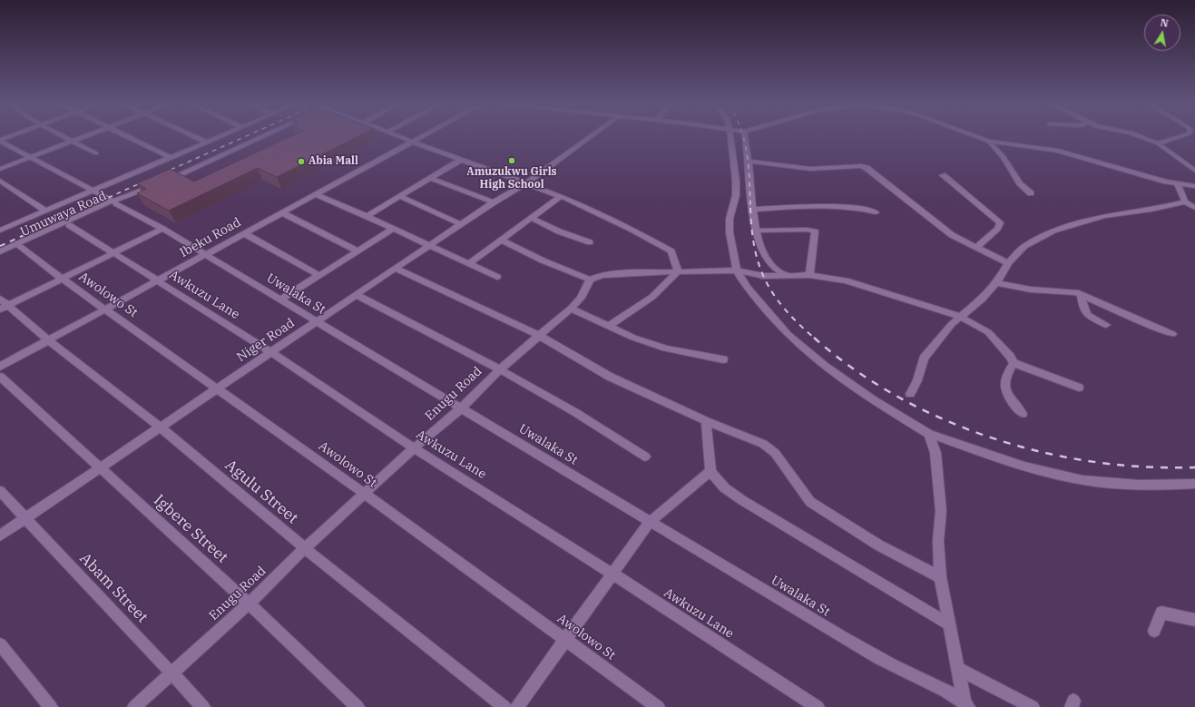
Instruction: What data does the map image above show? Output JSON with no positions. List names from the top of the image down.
{
  "streets": {
    "street": [
      "Umuwaya Road",
      "Ibeku Road",
      "Uwalaka St",
      "Awolowo St",
      "Awkuzu Lane",
      "Niger Road",
      "Enugu Road",
      "Agulu Street",
      "Igbere Street",
      "Abam Street"
    ]
  },
  "crossings": [
    ["Umuwaya Road", "Uwalaka St"],
    ["Umuwaya Road", "Awolowo St"],
    ["Umuwaya Road", "Awkuzu Lane"],
    ["Ibeku Road", "Uwalaka St"],
    ["Ibeku Road", "Awolowo St"],
    ["Ibeku Road", "Awkuzu Lane"],
    ["Ibeku Road", "Agulu Street"],
    ["Uwalaka St", "Niger Road"],
    ["Uwalaka St", "Enugu Road"],
    ["Awolowo St", "Niger Road"],
    ["Awolowo St", "Enugu Road"],
    ["Awkuzu Lane", "Niger Road"],
    ["Awkuzu Lane", "Enugu Road"],
    ["Niger Road", "Agulu Street"],
    ["Niger Road", "Igbere Street"],
    ["Niger Road", "Abam Street"],
    ["Enugu Road", "Agulu Street"],
    ["Enugu Road", "Igbere Street"],
    ["Enugu Road", "Abam Street"]
  ],
  "places": ["Amuzukwu Girls High School", "Abia Mall"],
  "north": "top"
}
